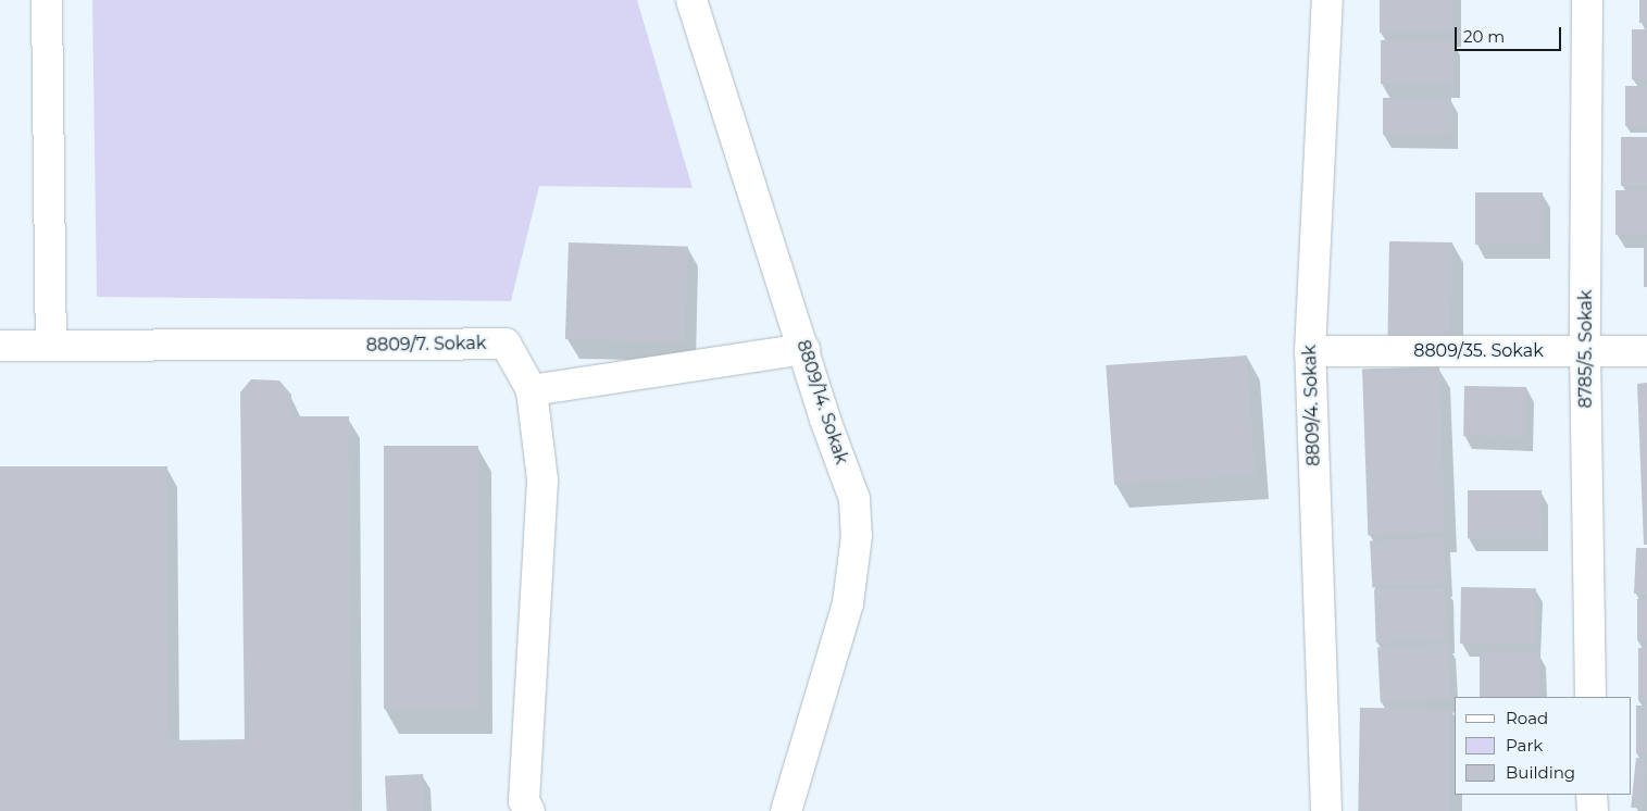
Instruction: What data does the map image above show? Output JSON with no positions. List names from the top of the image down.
{
  "streets": {
    "street": [
      "8809/7. Sokak",
      "8785/5. Sokak",
      "8809/35. Sokak",
      "8809/14. Sokak",
      "8809/4. Sokak"
    ]
  },
  "crossings": [
    ["8785/5. Sokak", "8809/35. Sokak"],
    ["8809/35. Sokak", "8809/4. Sokak"]
  ],
  "legend": ["Road", "Park", "Building"],
  "scale_bar": "20 m"
}
